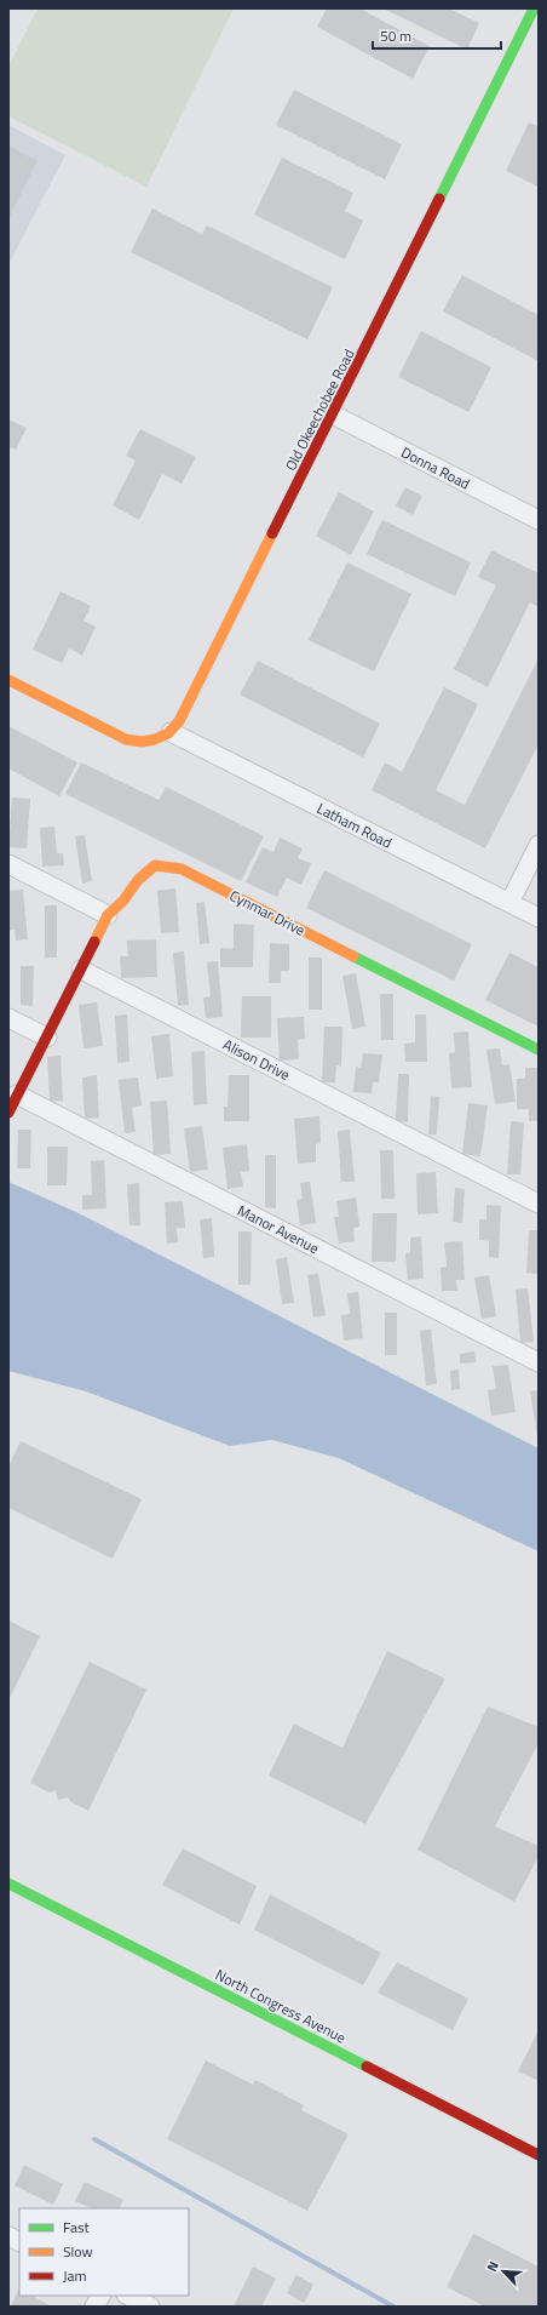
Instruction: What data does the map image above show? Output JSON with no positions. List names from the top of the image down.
{
  "streets": {
    "street": [
      "Old Okeechobee Road",
      "Donna Road",
      "Latham Road",
      "Cynmar Drive",
      "Alison Drive",
      "Manor Avenue",
      "North Congress Avenue"
    ]
  },
  "crossings": [
    ["Old Okeechobee Road", "Donna Road"],
    ["Old Okeechobee Road", "Latham Road"]
  ],
  "legend": ["Fast", "Slow", "Jam"],
  "scale_bar": "50 m",
  "north": "top left"
}
